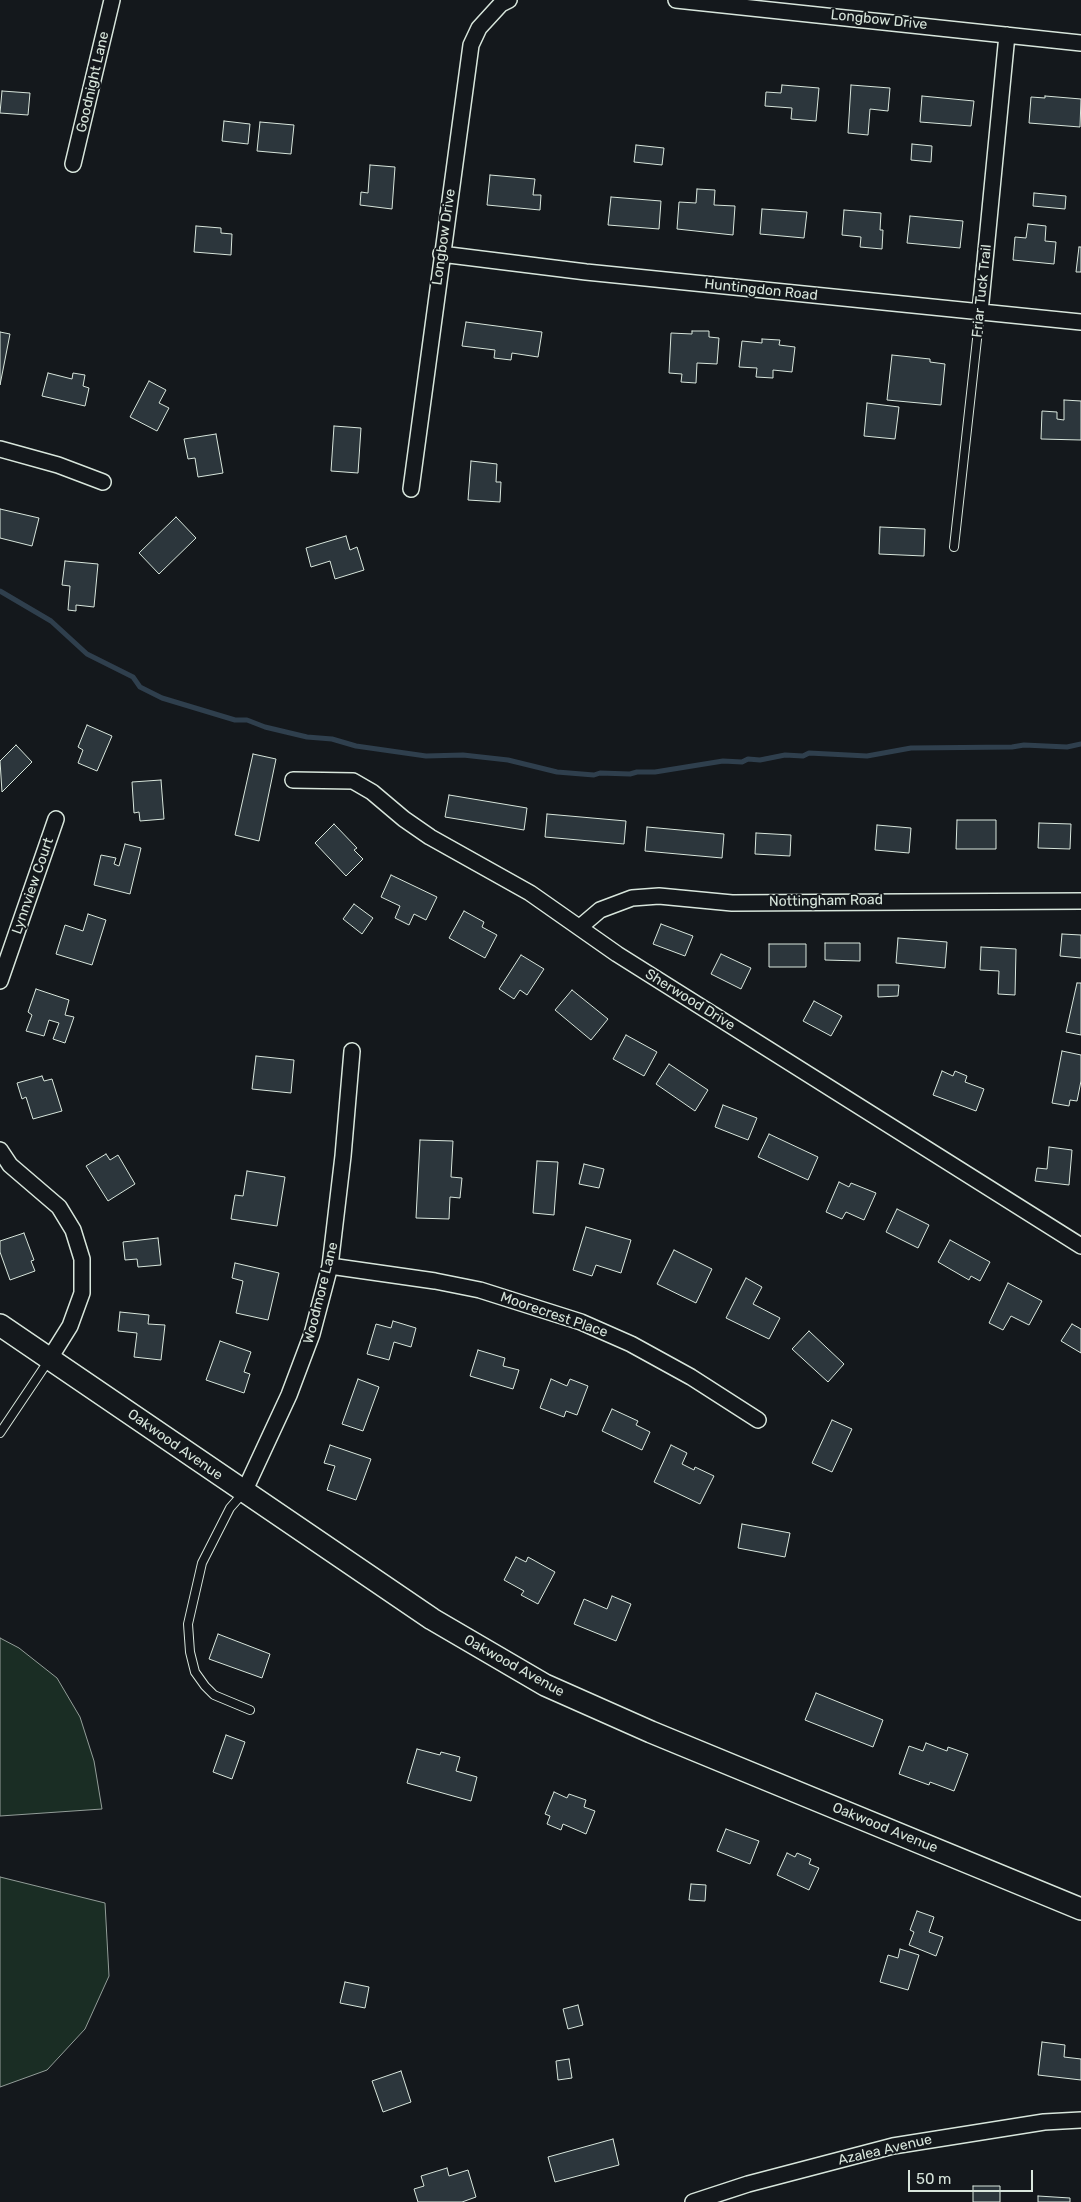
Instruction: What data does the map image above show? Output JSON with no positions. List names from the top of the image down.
{
  "streets": {
    "street": [
      "Longbow Drive",
      "Goodnight Lane",
      "Huntingdon Road",
      "Friar Tuck Trail",
      "Lynnview Court",
      "Nottingham Road",
      "Sherwood Drive",
      "Woodmore Lane",
      "Moorecrest Place",
      "Oakwood Avenue",
      "Azalea Avenue"
    ]
  },
  "crossings": [
    ["Longbow Drive", "Huntingdon Road"],
    ["Longbow Drive", "Friar Tuck Trail"],
    ["Huntingdon Road", "Friar Tuck Trail"],
    ["Nottingham Road", "Sherwood Drive"],
    ["Woodmore Lane", "Moorecrest Place"],
    ["Woodmore Lane", "Oakwood Avenue"]
  ],
  "scale_bar": "50 m"
}
